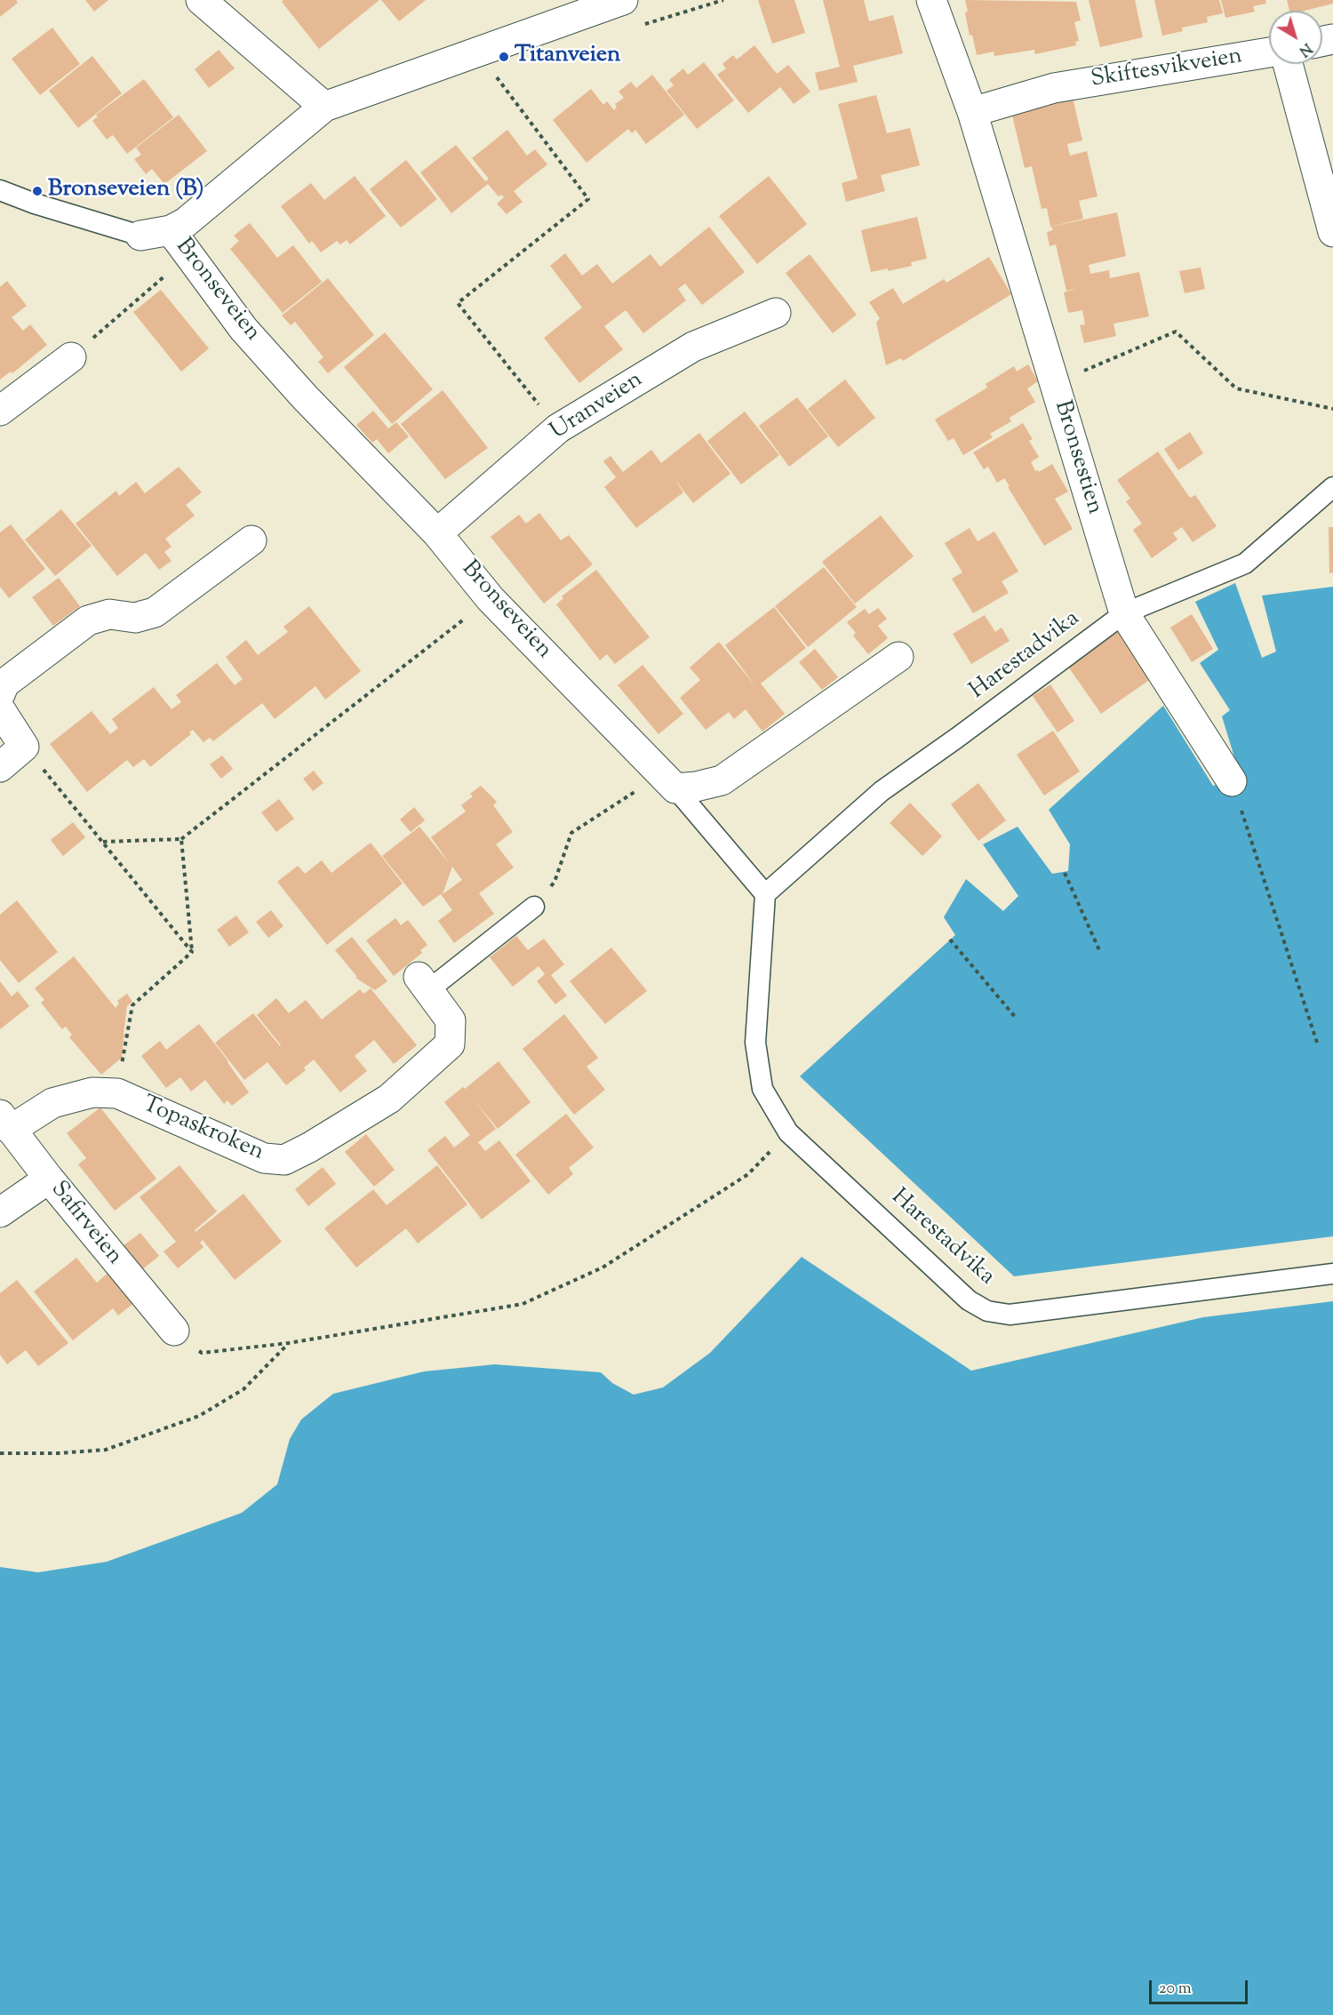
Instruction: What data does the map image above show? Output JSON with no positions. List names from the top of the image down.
{
  "streets": {
    "street": [
      "Skiftesvikveien",
      "Bronseveien",
      "Uranveien",
      "Bronsestien",
      "Topaskroken",
      "Safirveien"
    ],
    "lane": ["Harestadvika"]
  },
  "crossings": [
    ["Skiftesvikveien", "Bronsestien"],
    ["Bronseveien", "Uranveien"],
    ["Bronsestien", "Harestadvika"],
    ["Topaskroken", "Safirveien"]
  ],
  "places": ["Titanveien", "Bronseveien (B)"],
  "scale_bar": "20 m",
  "north": "bottom right"
}
